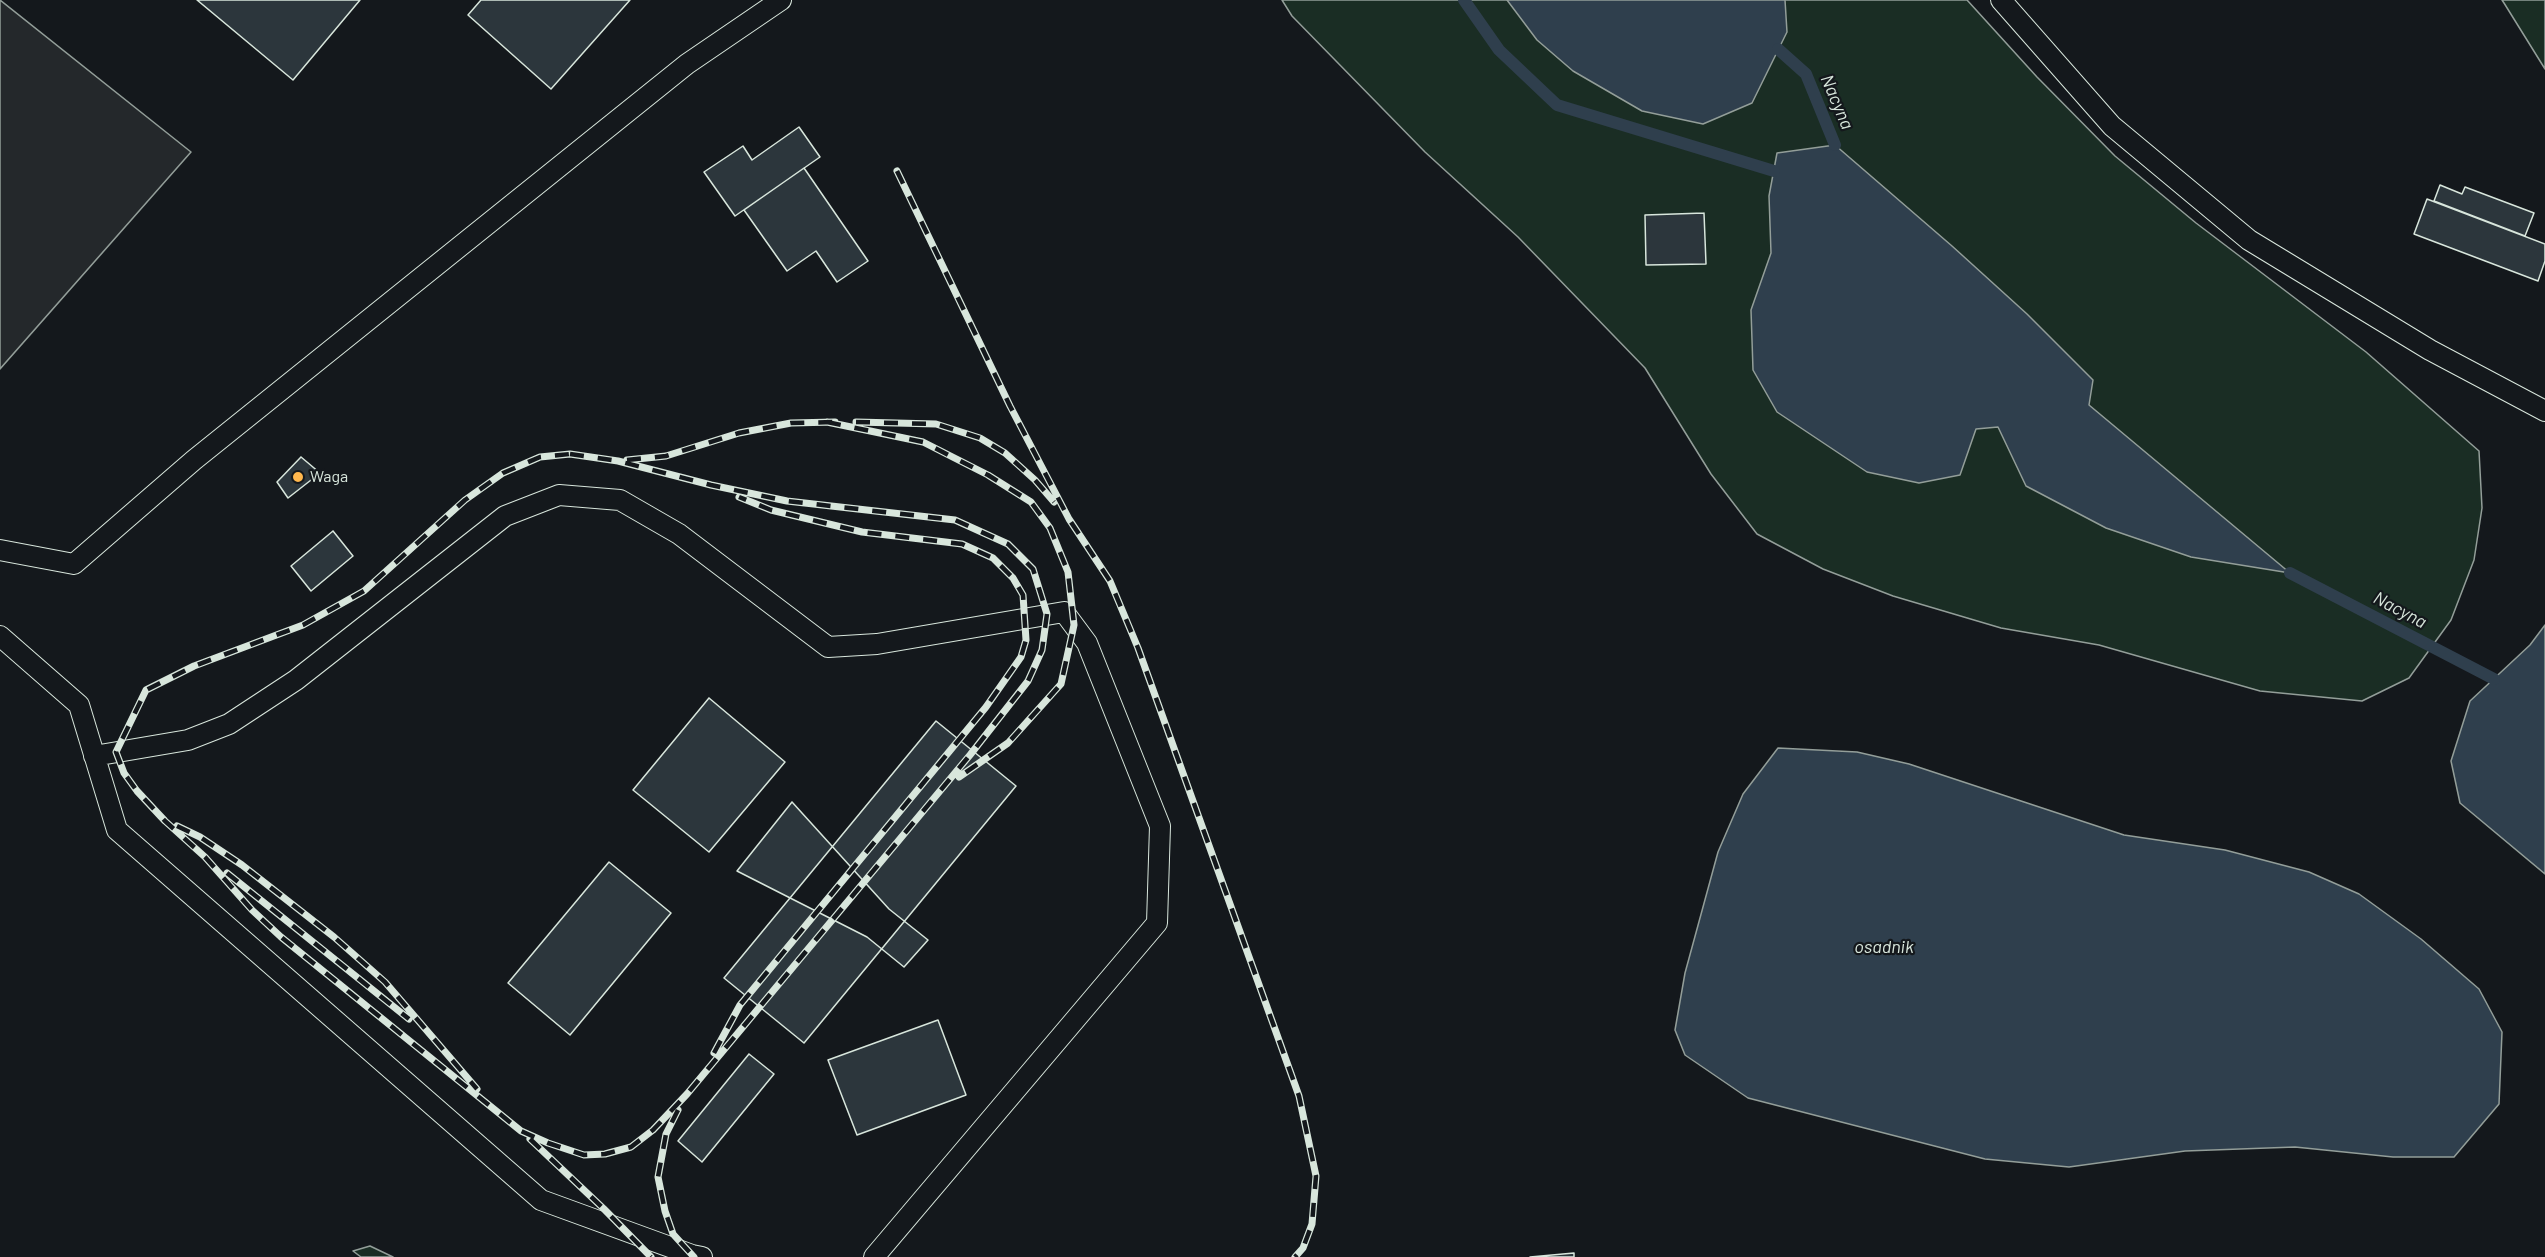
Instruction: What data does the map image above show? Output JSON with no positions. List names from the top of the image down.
{
  "water": ["Nacyna", "osadnik"],
  "places": ["Waga"]
}
